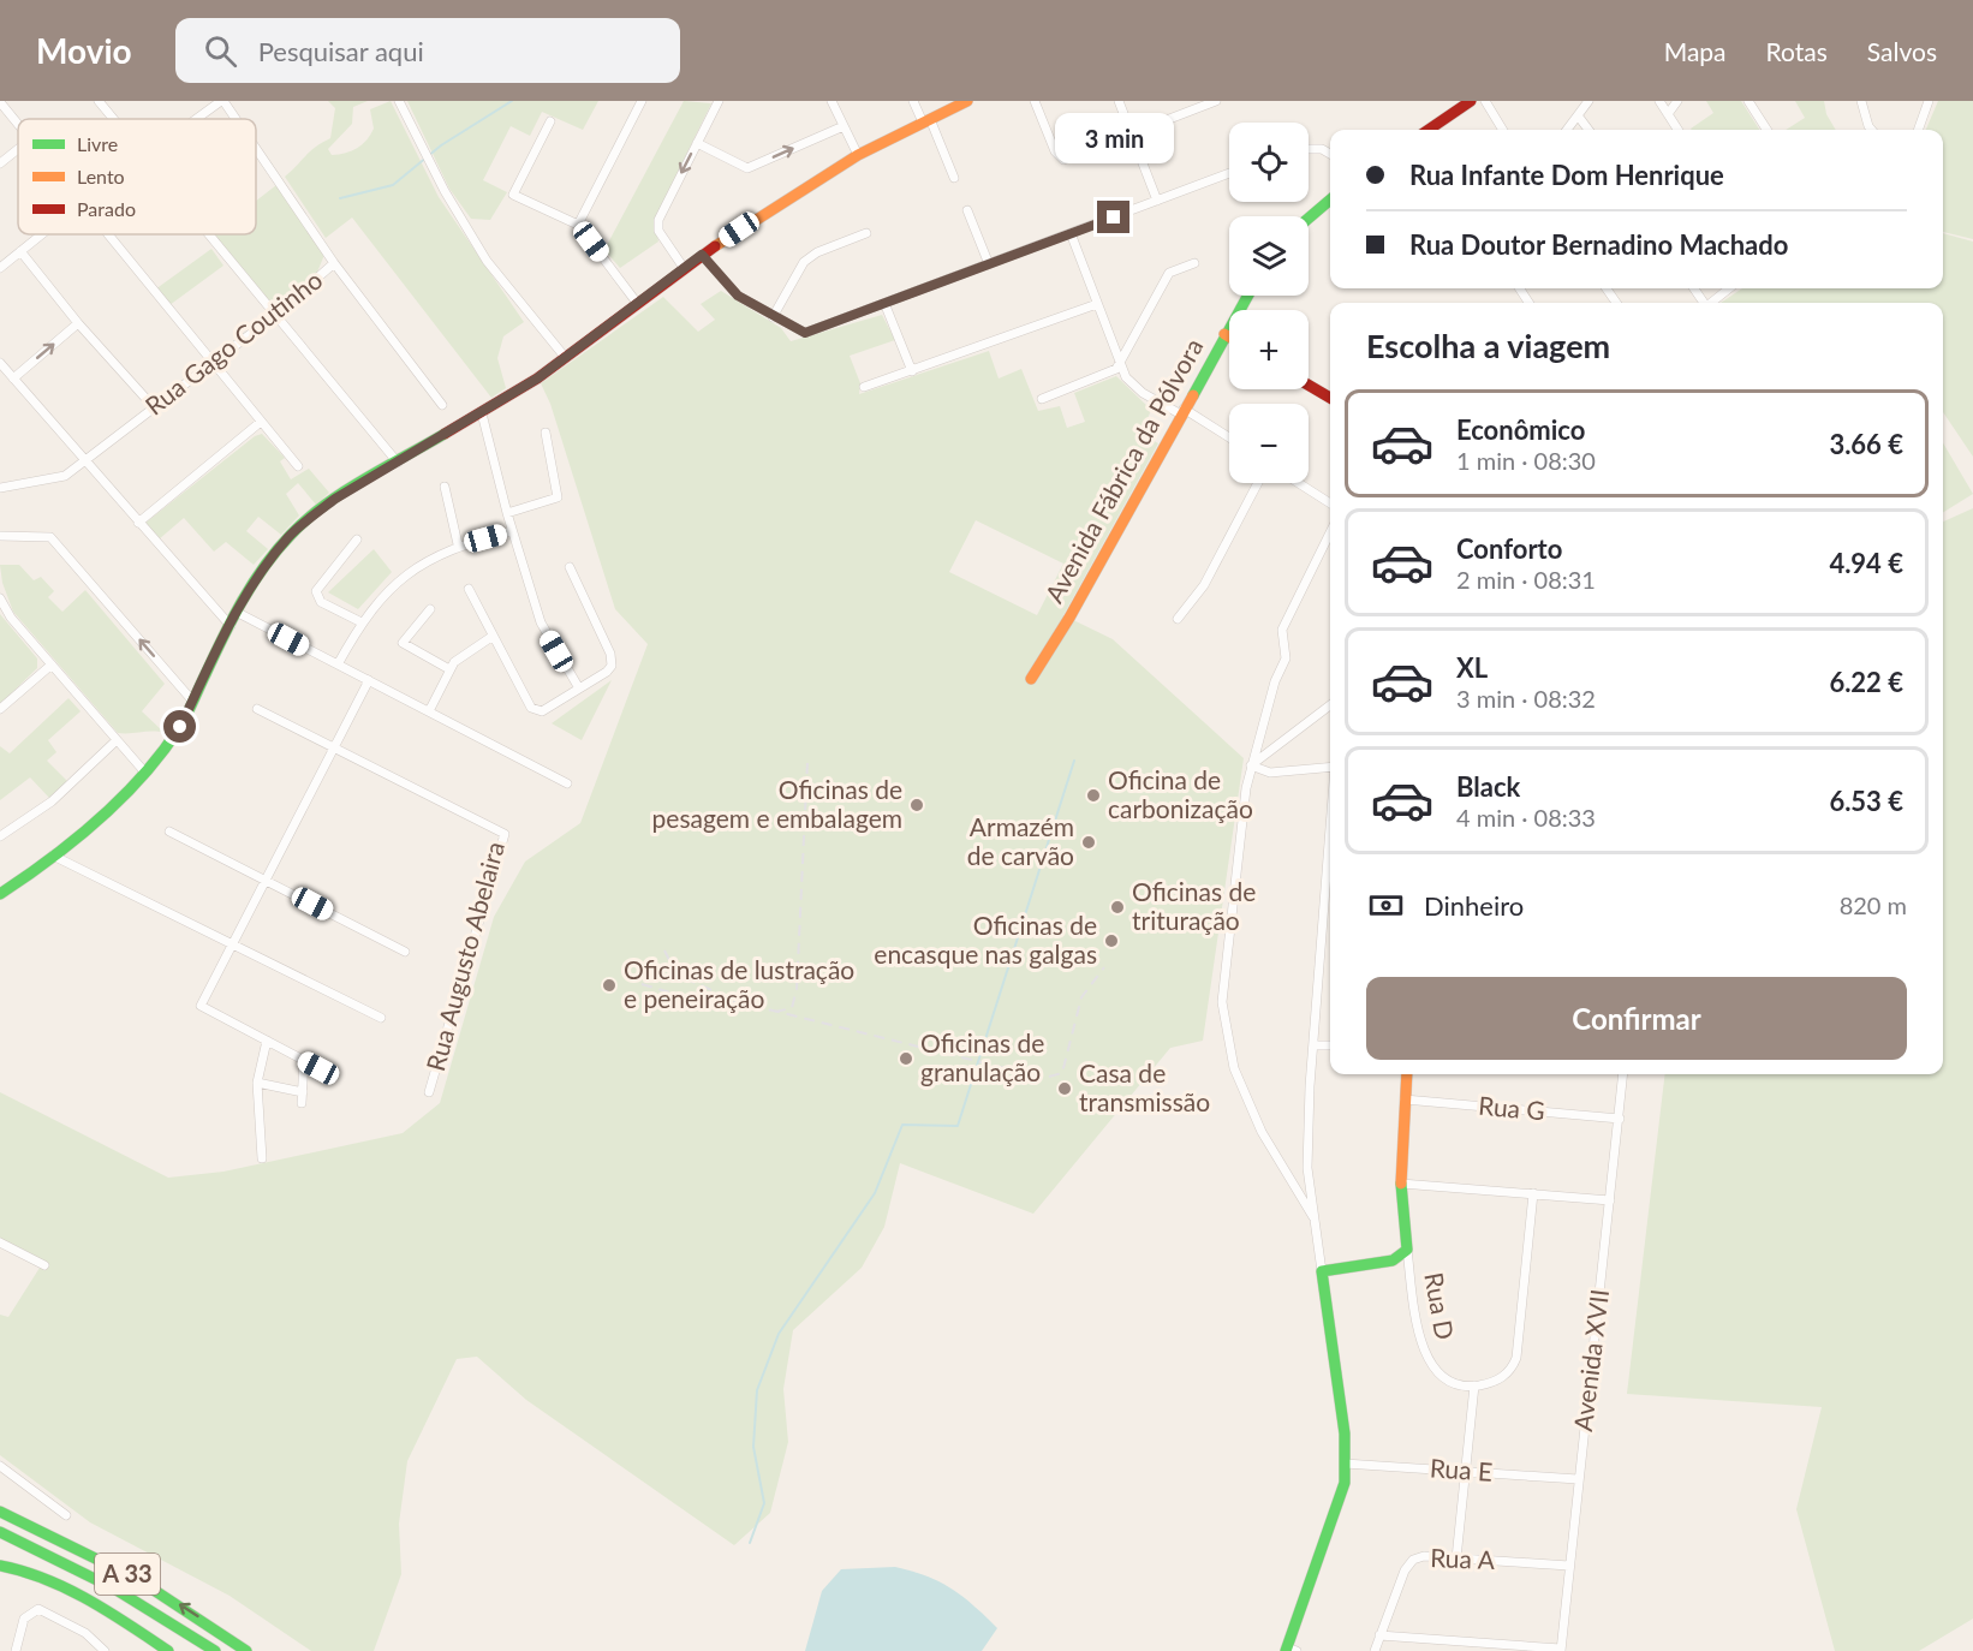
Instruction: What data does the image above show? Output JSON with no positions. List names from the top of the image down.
{
  "streets": {
    "main road": ["Avenida Fábrica da Pólvora", "Rua D", "A 33"],
    "street": [
      "Rua Gago Coutinho",
      "Rua Augusto Abelaira",
      "Rua G",
      "Avenida XVII",
      "Rua E",
      "Rua A"
    ]
  },
  "crossings": [
    ["Rua G", "Rua D"],
    ["Rua G", "Avenida XVII"],
    ["Avenida XVII", "Rua E"],
    ["Avenida XVII", "Rua A"]
  ],
  "places": [
    "Oficina de carbonização",
    "Oficinas de pesagem e embalagem",
    "Armazém de carvão",
    "Oficinas de trituração",
    "Oficinas de encasque nas galgas",
    "Oficinas de lustração e peneiração",
    "Oficinas de granulação",
    "Casa de transmissão"
  ],
  "legend": ["Livre", "Lento", "Parado"],
  "page": {
    "header": "Movio",
    "search": "Pesquisar aqui",
    "nav": ["Mapa", "Rotas", "Salvos"],
    "bubble": "3 min",
    "map_buttons": ["+", "−"],
    "banner": ["Rua Infante Dom Henrique", "Rua Doutor Bernadino Machado"],
    "heading": "Escolha a viagem",
    "list": [
      {
        "name": "Econômico",
        "note": "1 min · 08:30",
        "value": "3.66 €"
      },
      {
        "name": "Conforto",
        "note": "2 min · 08:31",
        "value": "4.94 €"
      },
      {
        "name": "XL",
        "note": "3 min · 08:32",
        "value": "6.22 €"
      },
      {
        "name": "Black",
        "note": "4 min · 08:33",
        "value": "6.53 €"
      }
    ],
    "pay": ["Dinheiro", "820 m"],
    "buttons": "Confirmar"
  }
}
